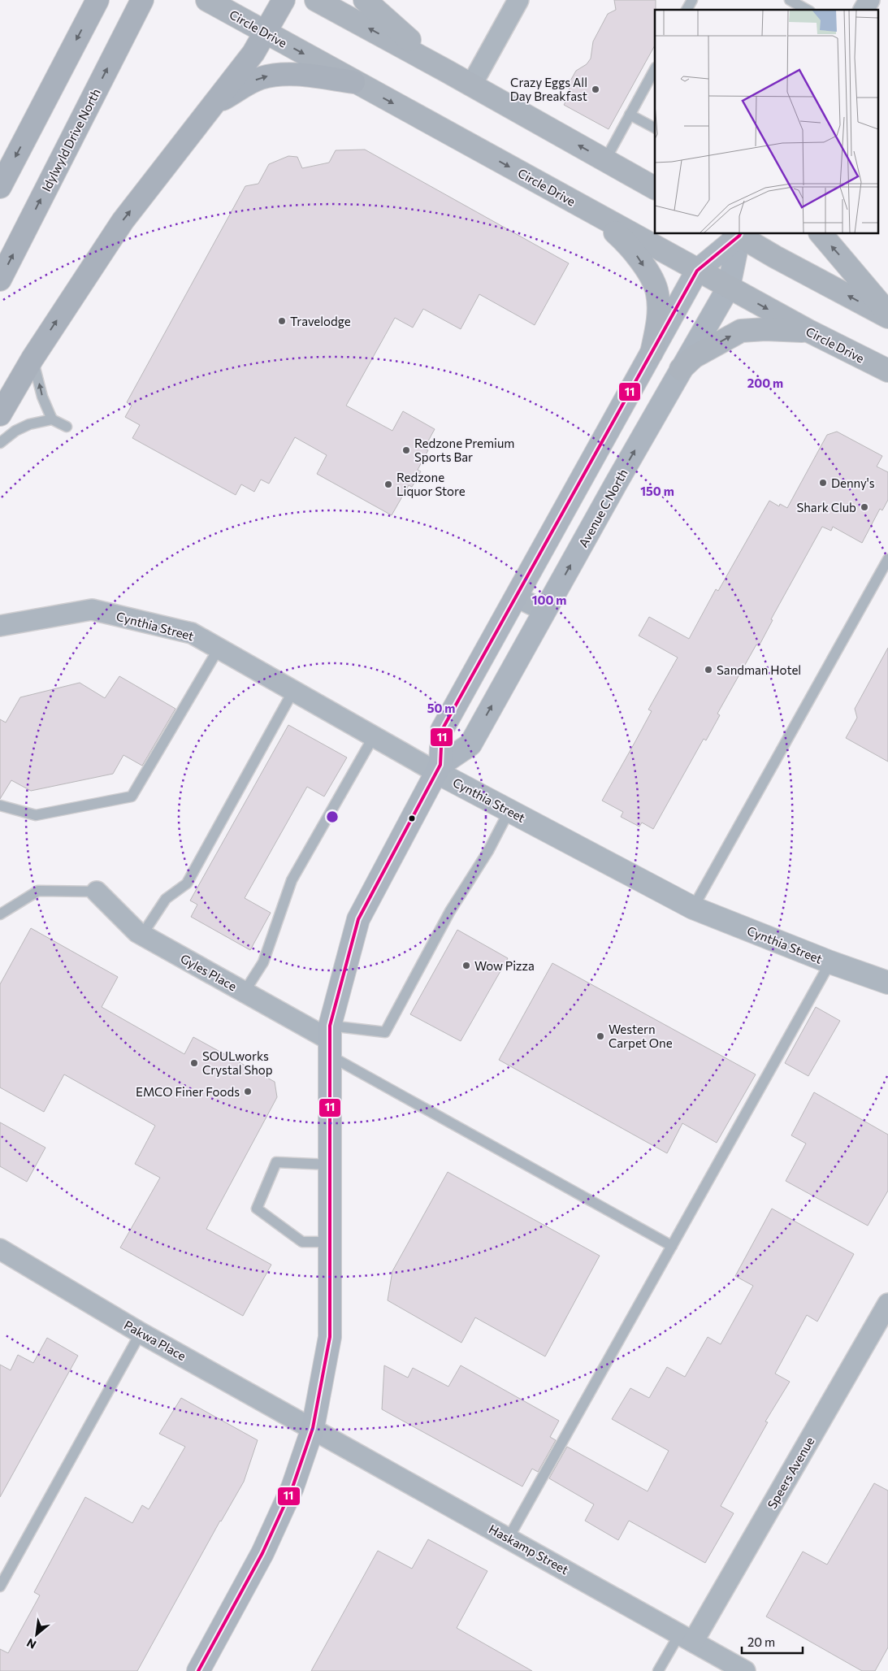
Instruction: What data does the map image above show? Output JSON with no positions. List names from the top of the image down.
{
  "streets": {
    "highway": ["Circle Drive", "Idylwyld Drive North"],
    "main road": ["Avenue C North"],
    "street": [
      "Cynthia Street",
      "Gyles Place",
      "Pakwa Place",
      "Speers Avenue",
      "Haskamp Street"
    ]
  },
  "crossings": [
    ["Circle Drive", "Avenue C North"],
    ["Avenue C North", "Cynthia Street"],
    ["Avenue C North", "Gyles Place"],
    ["Avenue C North", "Pakwa Place"],
    ["Avenue C North", "Haskamp Street"],
    ["Pakwa Place", "Haskamp Street"],
    ["Speers Avenue", "Haskamp Street"]
  ],
  "places": [
    "Crazy Eggs All Day Breakfast",
    "Travelodge",
    "Redzone Premium Sports Bar",
    "Denny's",
    "Redzone Liquor Store",
    "Shark Club",
    "Sandman Hotel",
    "Wow Pizza",
    "Western Carpet One",
    "SOULworks Crystal Shop",
    "EMCO Finer Foods"
  ],
  "lines": ["transit line 11"],
  "scale_bar": "20 m",
  "north": "bottom left",
  "rings": [
    "200 m",
    "150 m",
    "100 m",
    "50 m"
  ]
}
